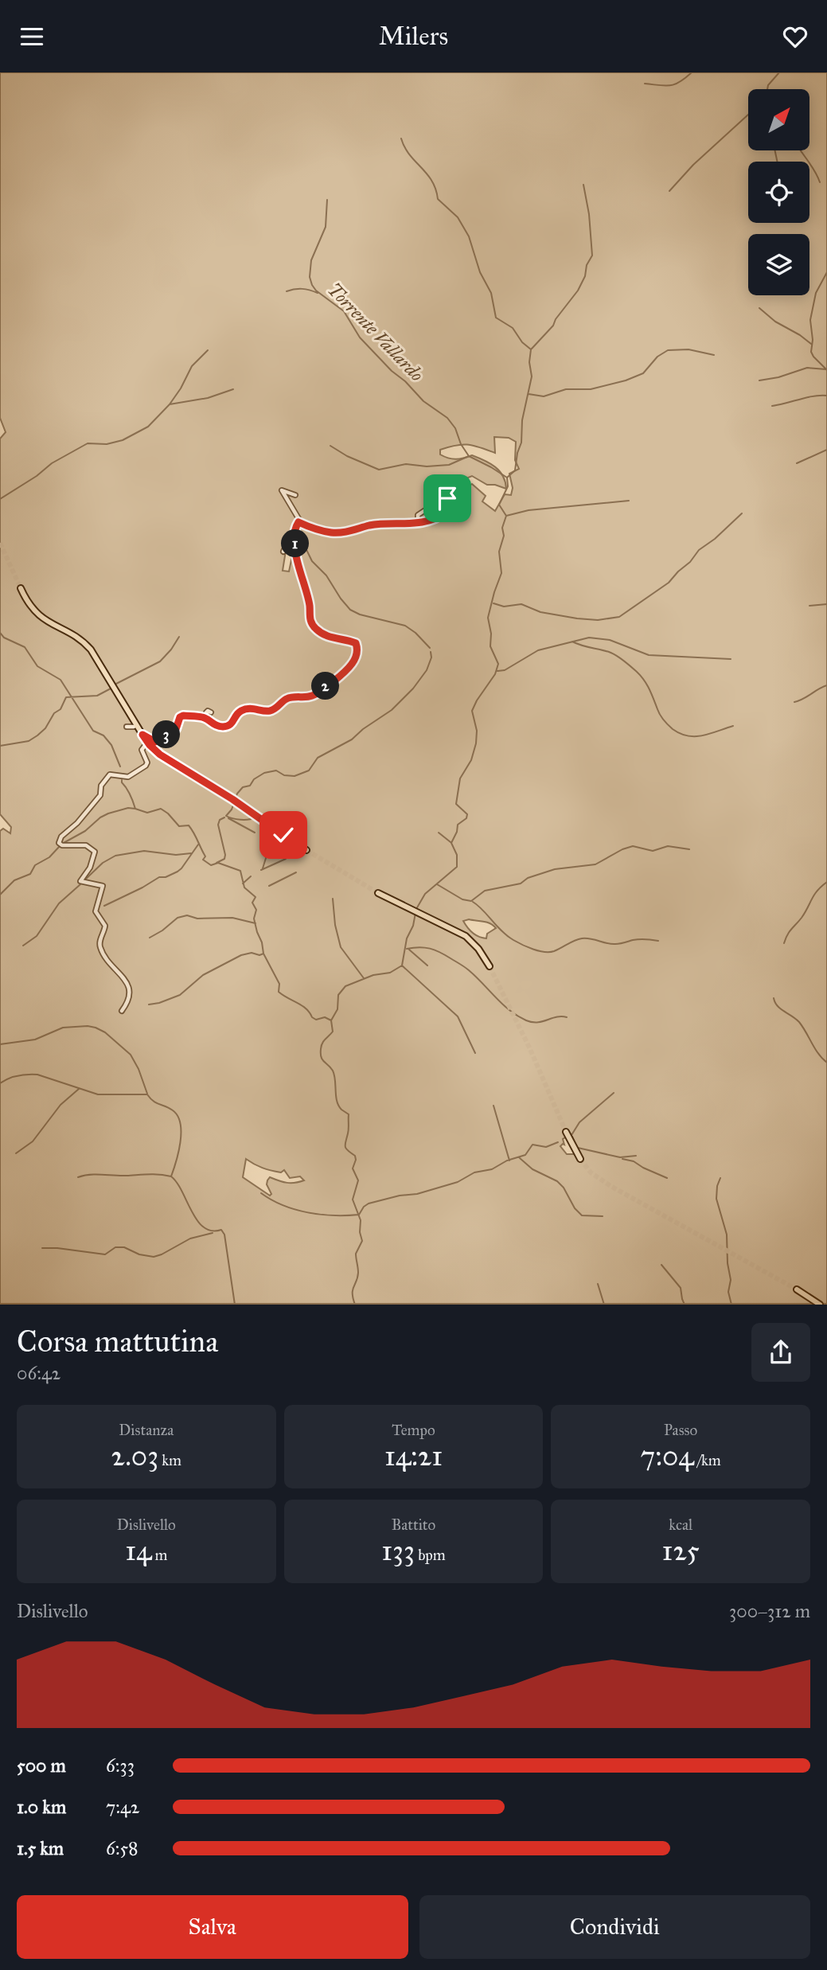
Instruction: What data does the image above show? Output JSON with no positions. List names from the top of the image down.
{
  "water": ["Torrente Vallardo"],
  "north": "top right",
  "page": {
    "header": "Milers",
    "pins": ["1", "2", "3"],
    "heading": ["Corsa mattutina", "06:42"],
    "stats": [
      ["Distanza", "2.03 km"],
      ["Tempo", "14:21"],
      ["Passo", "7:04 /km"],
      ["Dislivello", "14 m"],
      ["Battito", "133 bpm"],
      ["kcal", "125"]
    ],
    "chart": ["Dislivello", "300–312 m"],
    "list": [
      {
        "name": "500 m",
        "note": "6:33"
      },
      {
        "name": "1.0 km",
        "note": "7:42"
      },
      {
        "name": "1.5 km",
        "note": "6:58"
      }
    ],
    "buttons": ["Salva", "Condividi"]
  }
}
